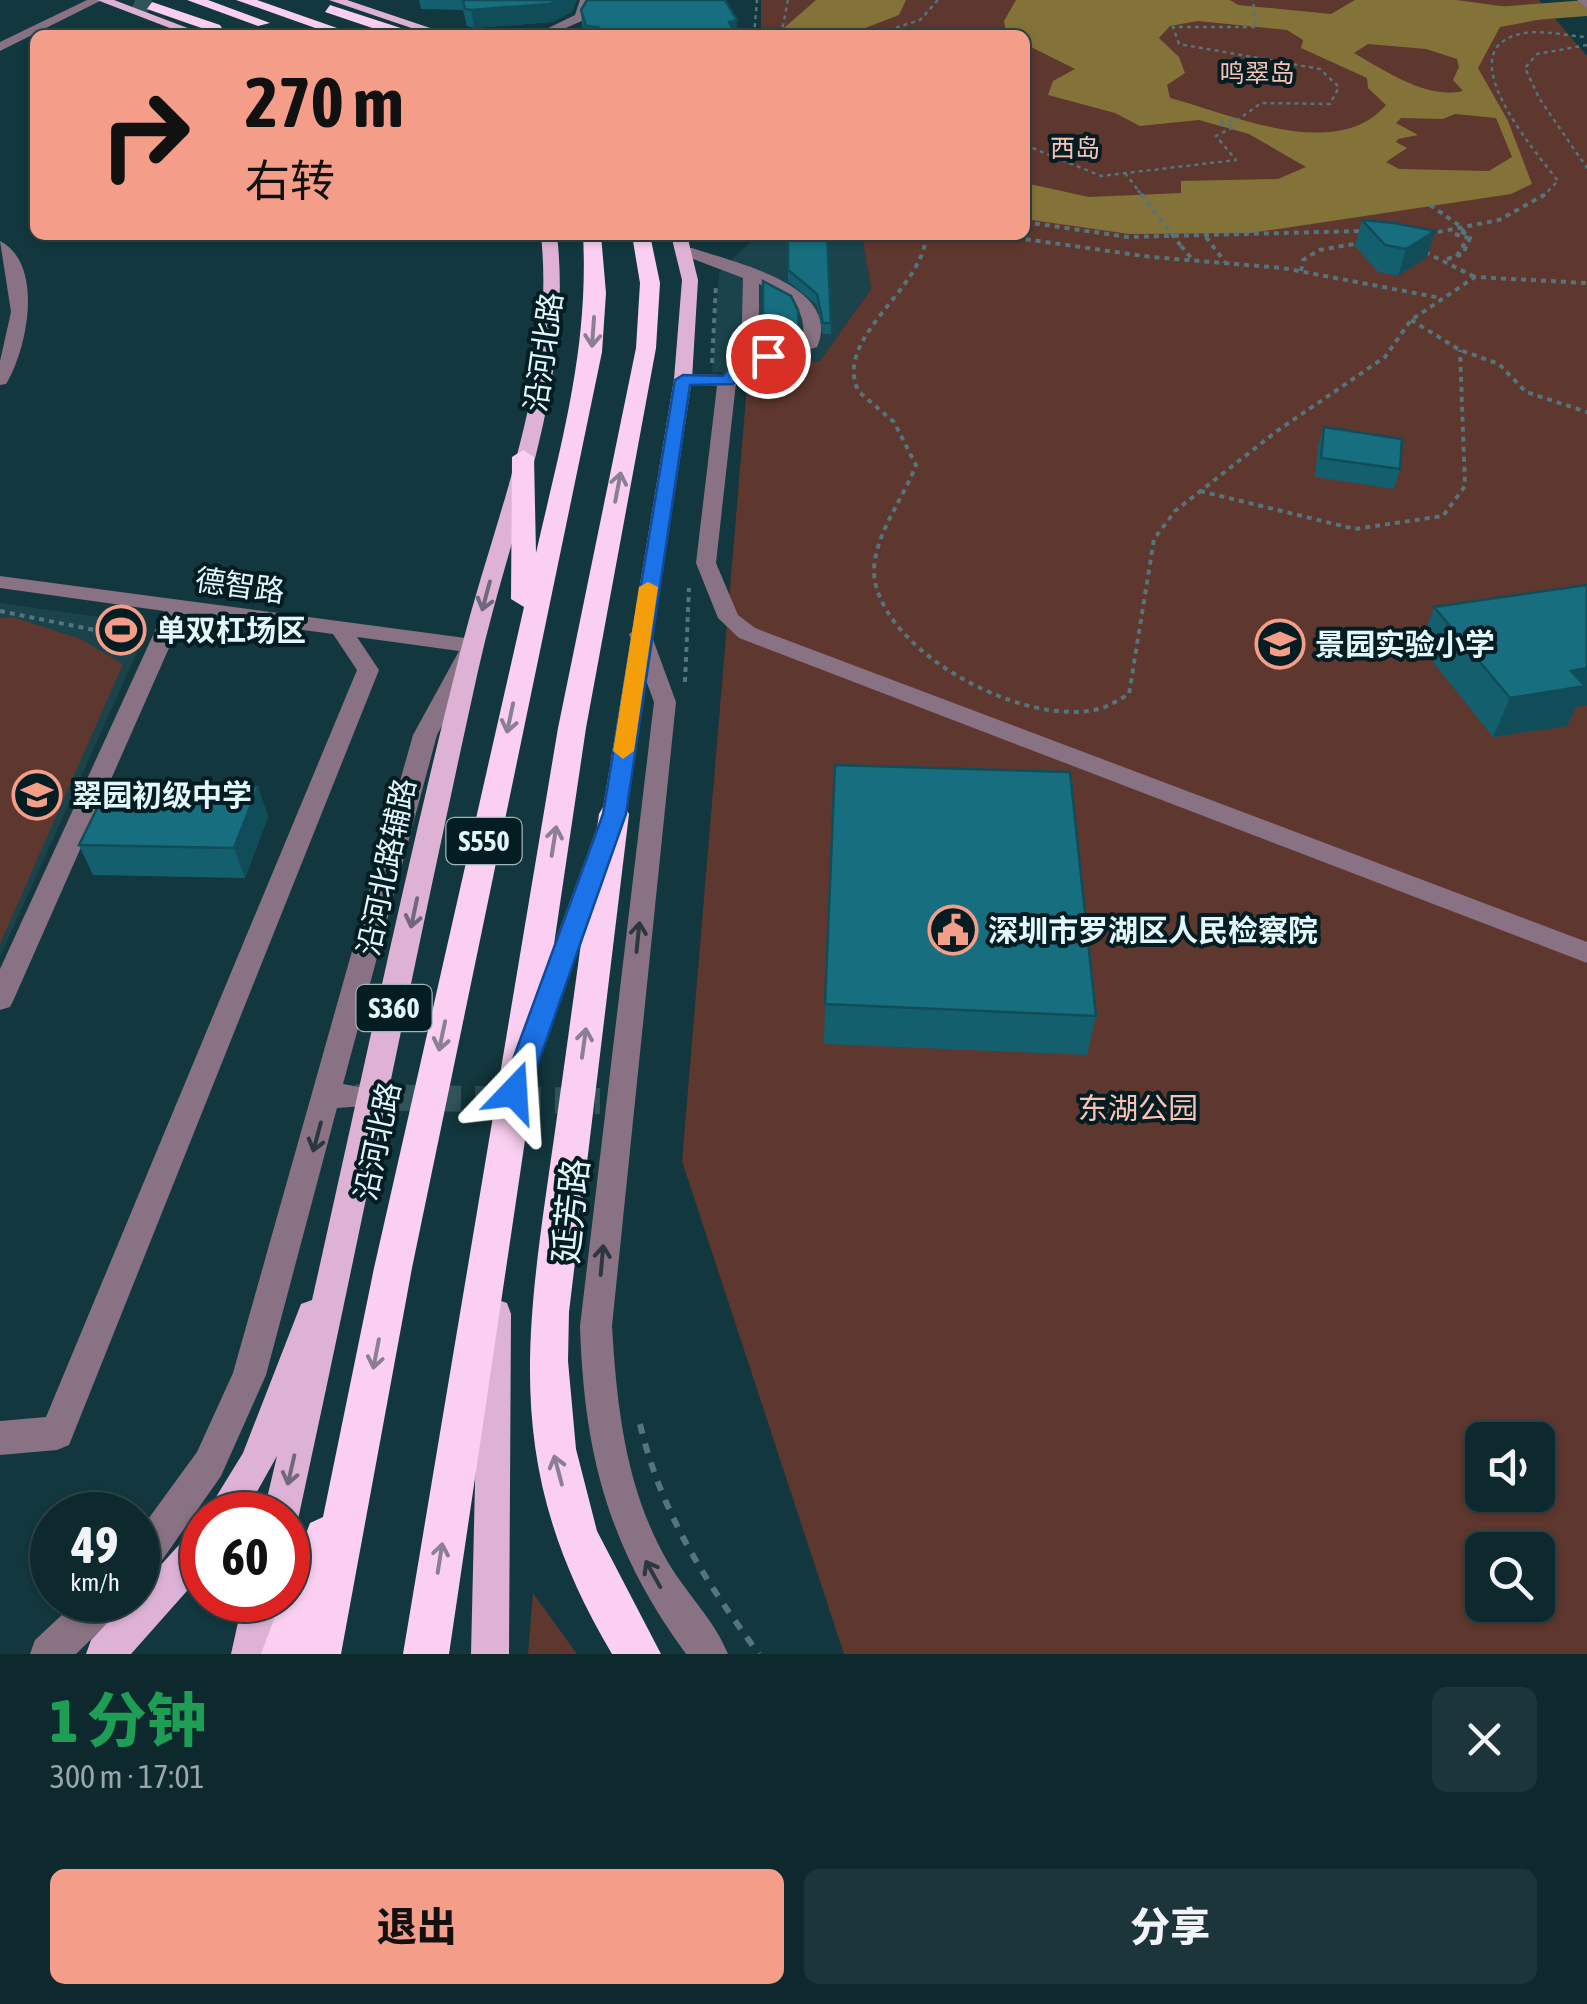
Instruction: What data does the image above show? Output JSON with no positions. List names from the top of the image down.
{
  "streets": {
    "highway": ["沿河北路", "S550"],
    "main road": ["沿河北路辅路", "S360"],
    "street": ["德智路", "延芳路"]
  },
  "crossings": [
    ["德智路", "沿河北路辅路"]
  ],
  "one_way": ["延芳路"],
  "parks": ["鸣翠岛", "西岛", "东湖公园"],
  "places": {
    "sports": ["单双杠场区"],
    "school or university": ["景园实验小学", "翠园初级中学"],
    "public building": ["深圳市罗湖区人民检察院"]
  },
  "page": {
    "turn": ["270 m", "右转"],
    "speed": "49 km/h",
    "limit": "60",
    "heading": ["1 分钟", "300 m · 17:01"],
    "buttons": ["退出", "分享"]
  }
}
